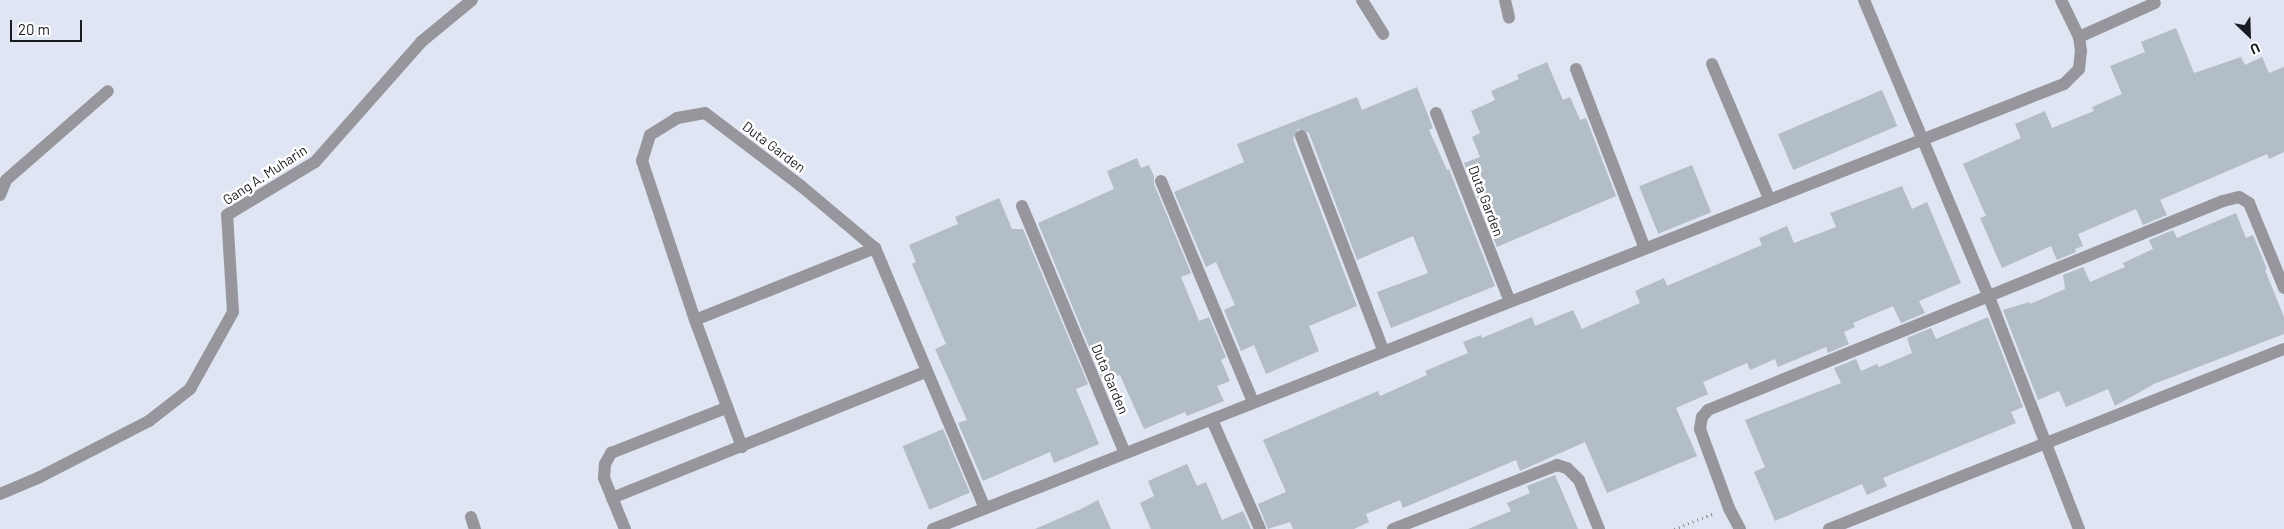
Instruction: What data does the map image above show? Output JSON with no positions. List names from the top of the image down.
{
  "streets": {
    "street": ["Duta Garden", "Gang A. Muharin"]
  },
  "scale_bar": "20 m",
  "north": "bottom right"
}
